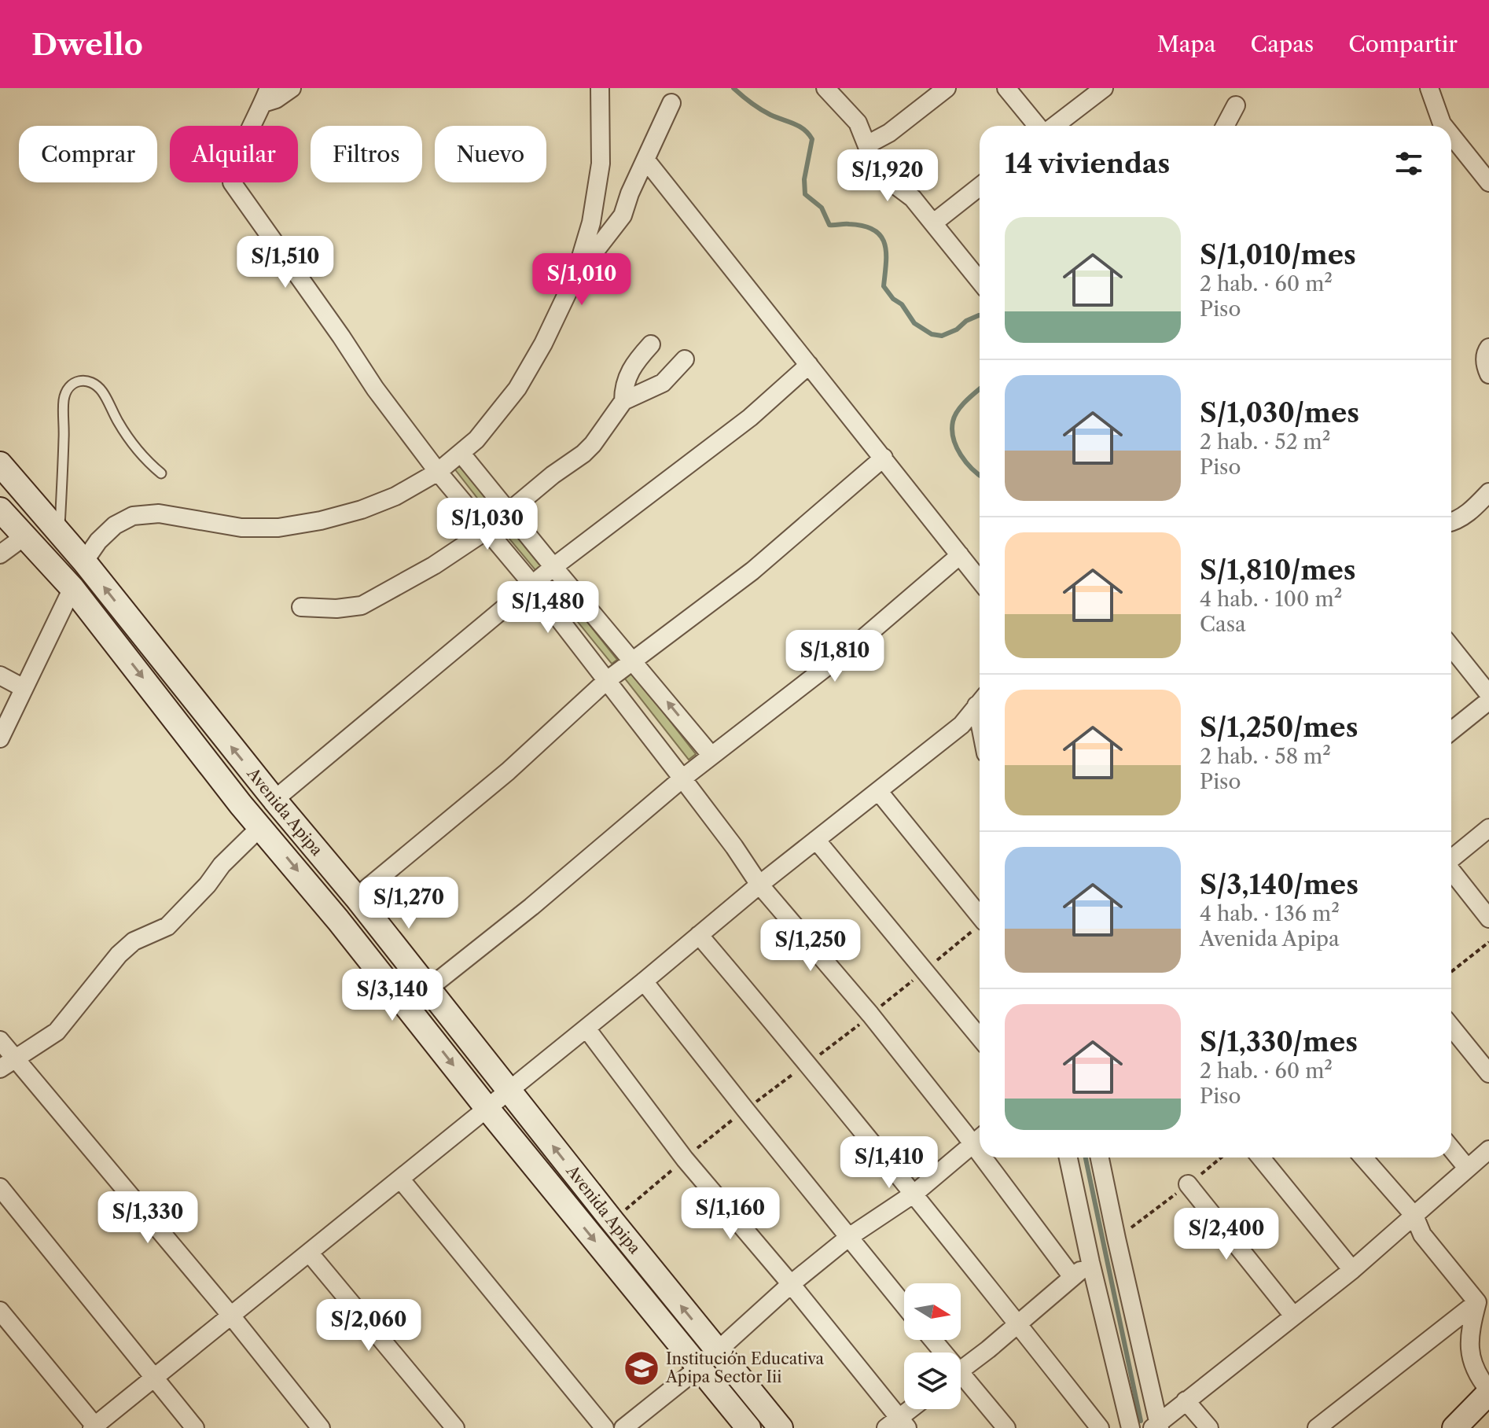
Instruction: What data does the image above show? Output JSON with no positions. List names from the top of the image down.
{
  "streets": {
    "street": ["Avenida Apipa"]
  },
  "places": {
    "school or university": ["Institución Educativa Apipa Sector Iii"]
  },
  "north": "right",
  "page": {
    "header": "Dwello",
    "nav": ["Mapa", "Capas", "Compartir"],
    "chip": [
      "Comprar",
      "Alquilar",
      "Filtros",
      "Nuevo"
    ],
    "heading": "14 viviendas",
    "price": [
      "S/1,920",
      "S/1,510",
      "S/1,010",
      "S/1,030",
      "S/1,480",
      "S/1,810",
      "S/1,270",
      "S/1,250",
      "S/3,140",
      "S/1,410",
      "S/1,160",
      "S/1,330",
      "S/2,400",
      "S/2,060"
    ],
    "list": [
      {
        "name": "S/1,010/mes",
        "note": "2 hab. · 60 m² · Piso"
      },
      {
        "name": "S/1,030/mes",
        "note": "2 hab. · 52 m² · Piso"
      },
      {
        "name": "S/1,810/mes",
        "note": "4 hab. · 100 m² · Casa"
      },
      {
        "name": "S/1,250/mes",
        "note": "2 hab. · 58 m² · Piso"
      },
      {
        "name": "S/3,140/mes",
        "note": "4 hab. · 136 m² · Avenida Apipa"
      },
      {
        "name": "S/1,330/mes",
        "note": "2 hab. · 60 m² · Piso"
      }
    ]
  }
}
